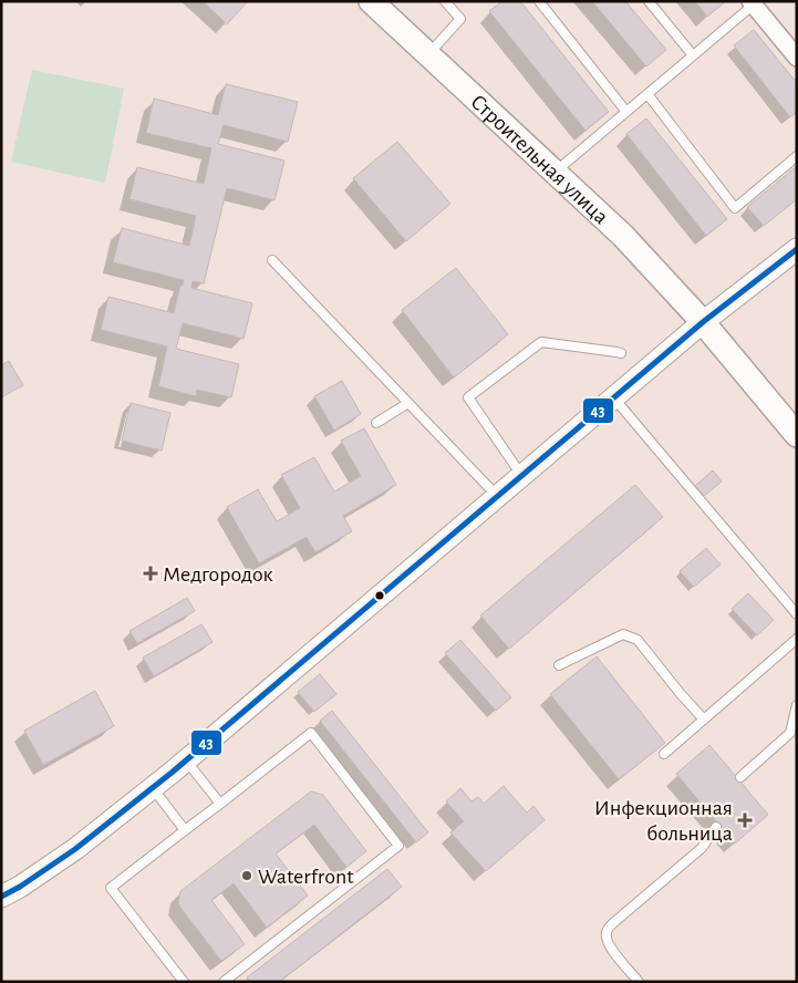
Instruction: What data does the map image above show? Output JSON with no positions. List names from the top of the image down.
{
  "streets": {
    "main road": ["Строительная улица"]
  },
  "places": {
    "health": ["Медгородок", "Инфекционная больница"],
    "other": ["Waterfront"]
  },
  "lines": ["transit line 43"]
}
